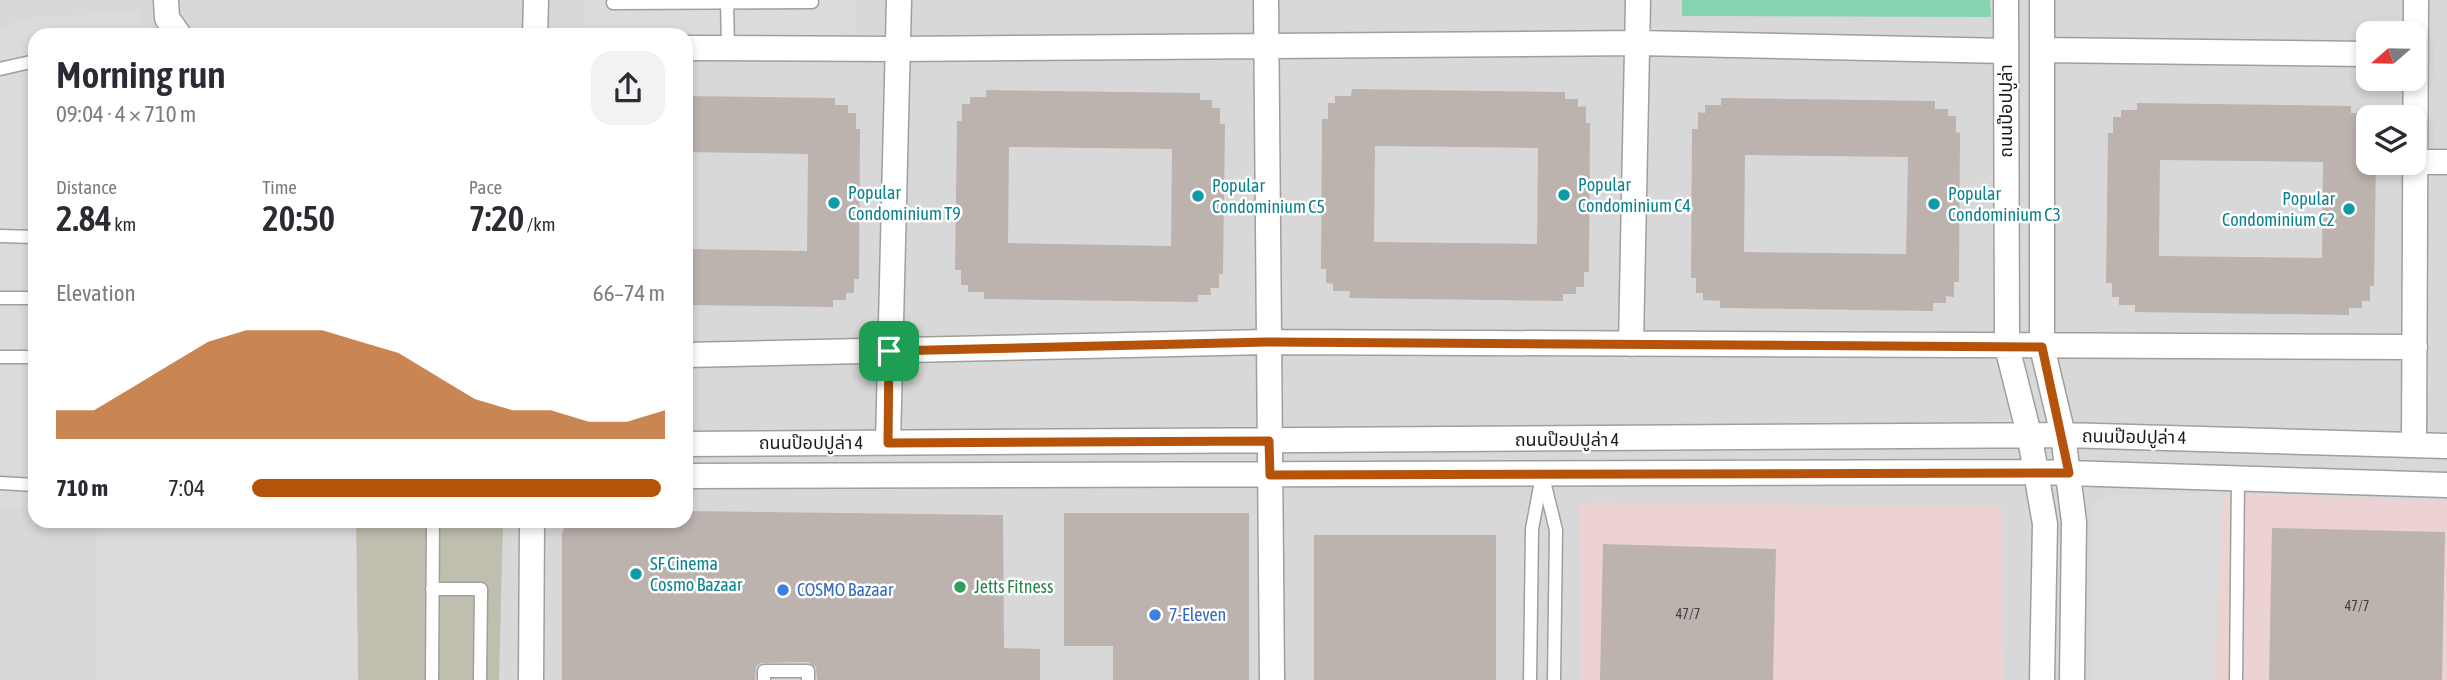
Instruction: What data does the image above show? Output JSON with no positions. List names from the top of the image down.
{
  "streets": {
    "street": ["ถนนป๊อปปูล่า", "ถนนป๊อปปูล่า 4"]
  },
  "crossings": [
    ["ถนนป๊อปปูล่า", "ถนนป๊อปปูล่า 4"]
  ],
  "places": [
    "Popular Condominium C4",
    "Popular Condominium C5",
    "Popular Condominium T9",
    "Popular Condominium C3",
    "Popular Condominium C2",
    "SF Cinema Cosmo Bazaar",
    "Jetts Fitness",
    "COSMO Bazaar",
    "7-Eleven"
  ],
  "house_numbers": ["47/7", "47/7"],
  "north": "left",
  "page": {
    "heading": ["Morning run", "09:04 · 4 × 710 m"],
    "stats": [
      ["Distance", "2.84 km"],
      ["Time", "20:50"],
      ["Pace", "7:20 /km"]
    ],
    "chart": ["Elevation", "66–74 m"],
    "list": [
      {
        "name": "710 m",
        "note": "7:04"
      }
    ]
  }
}
